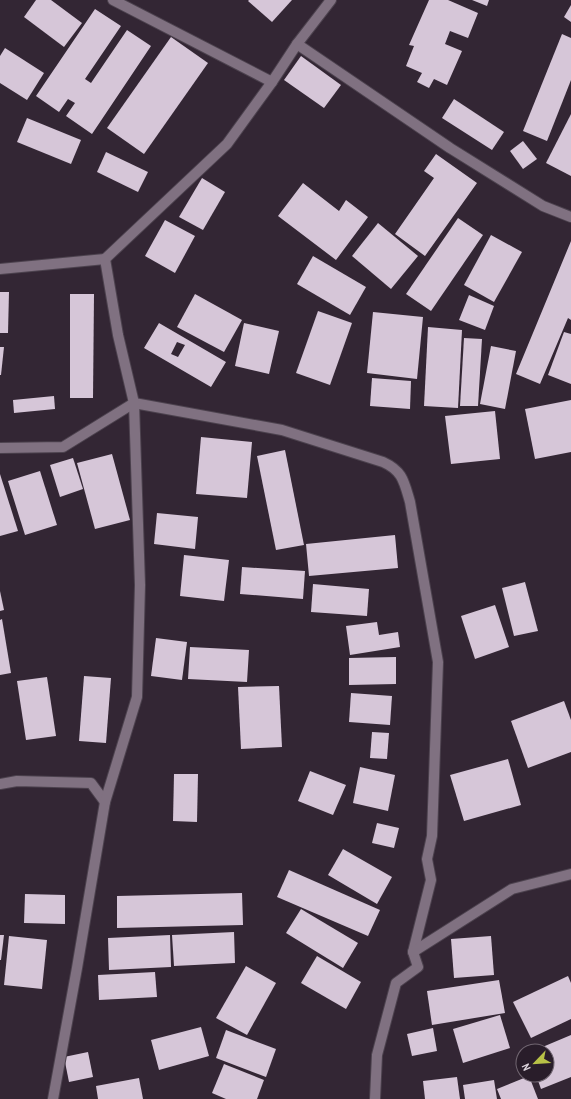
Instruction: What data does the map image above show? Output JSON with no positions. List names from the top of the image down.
{
  "north": "bottom left"
}
